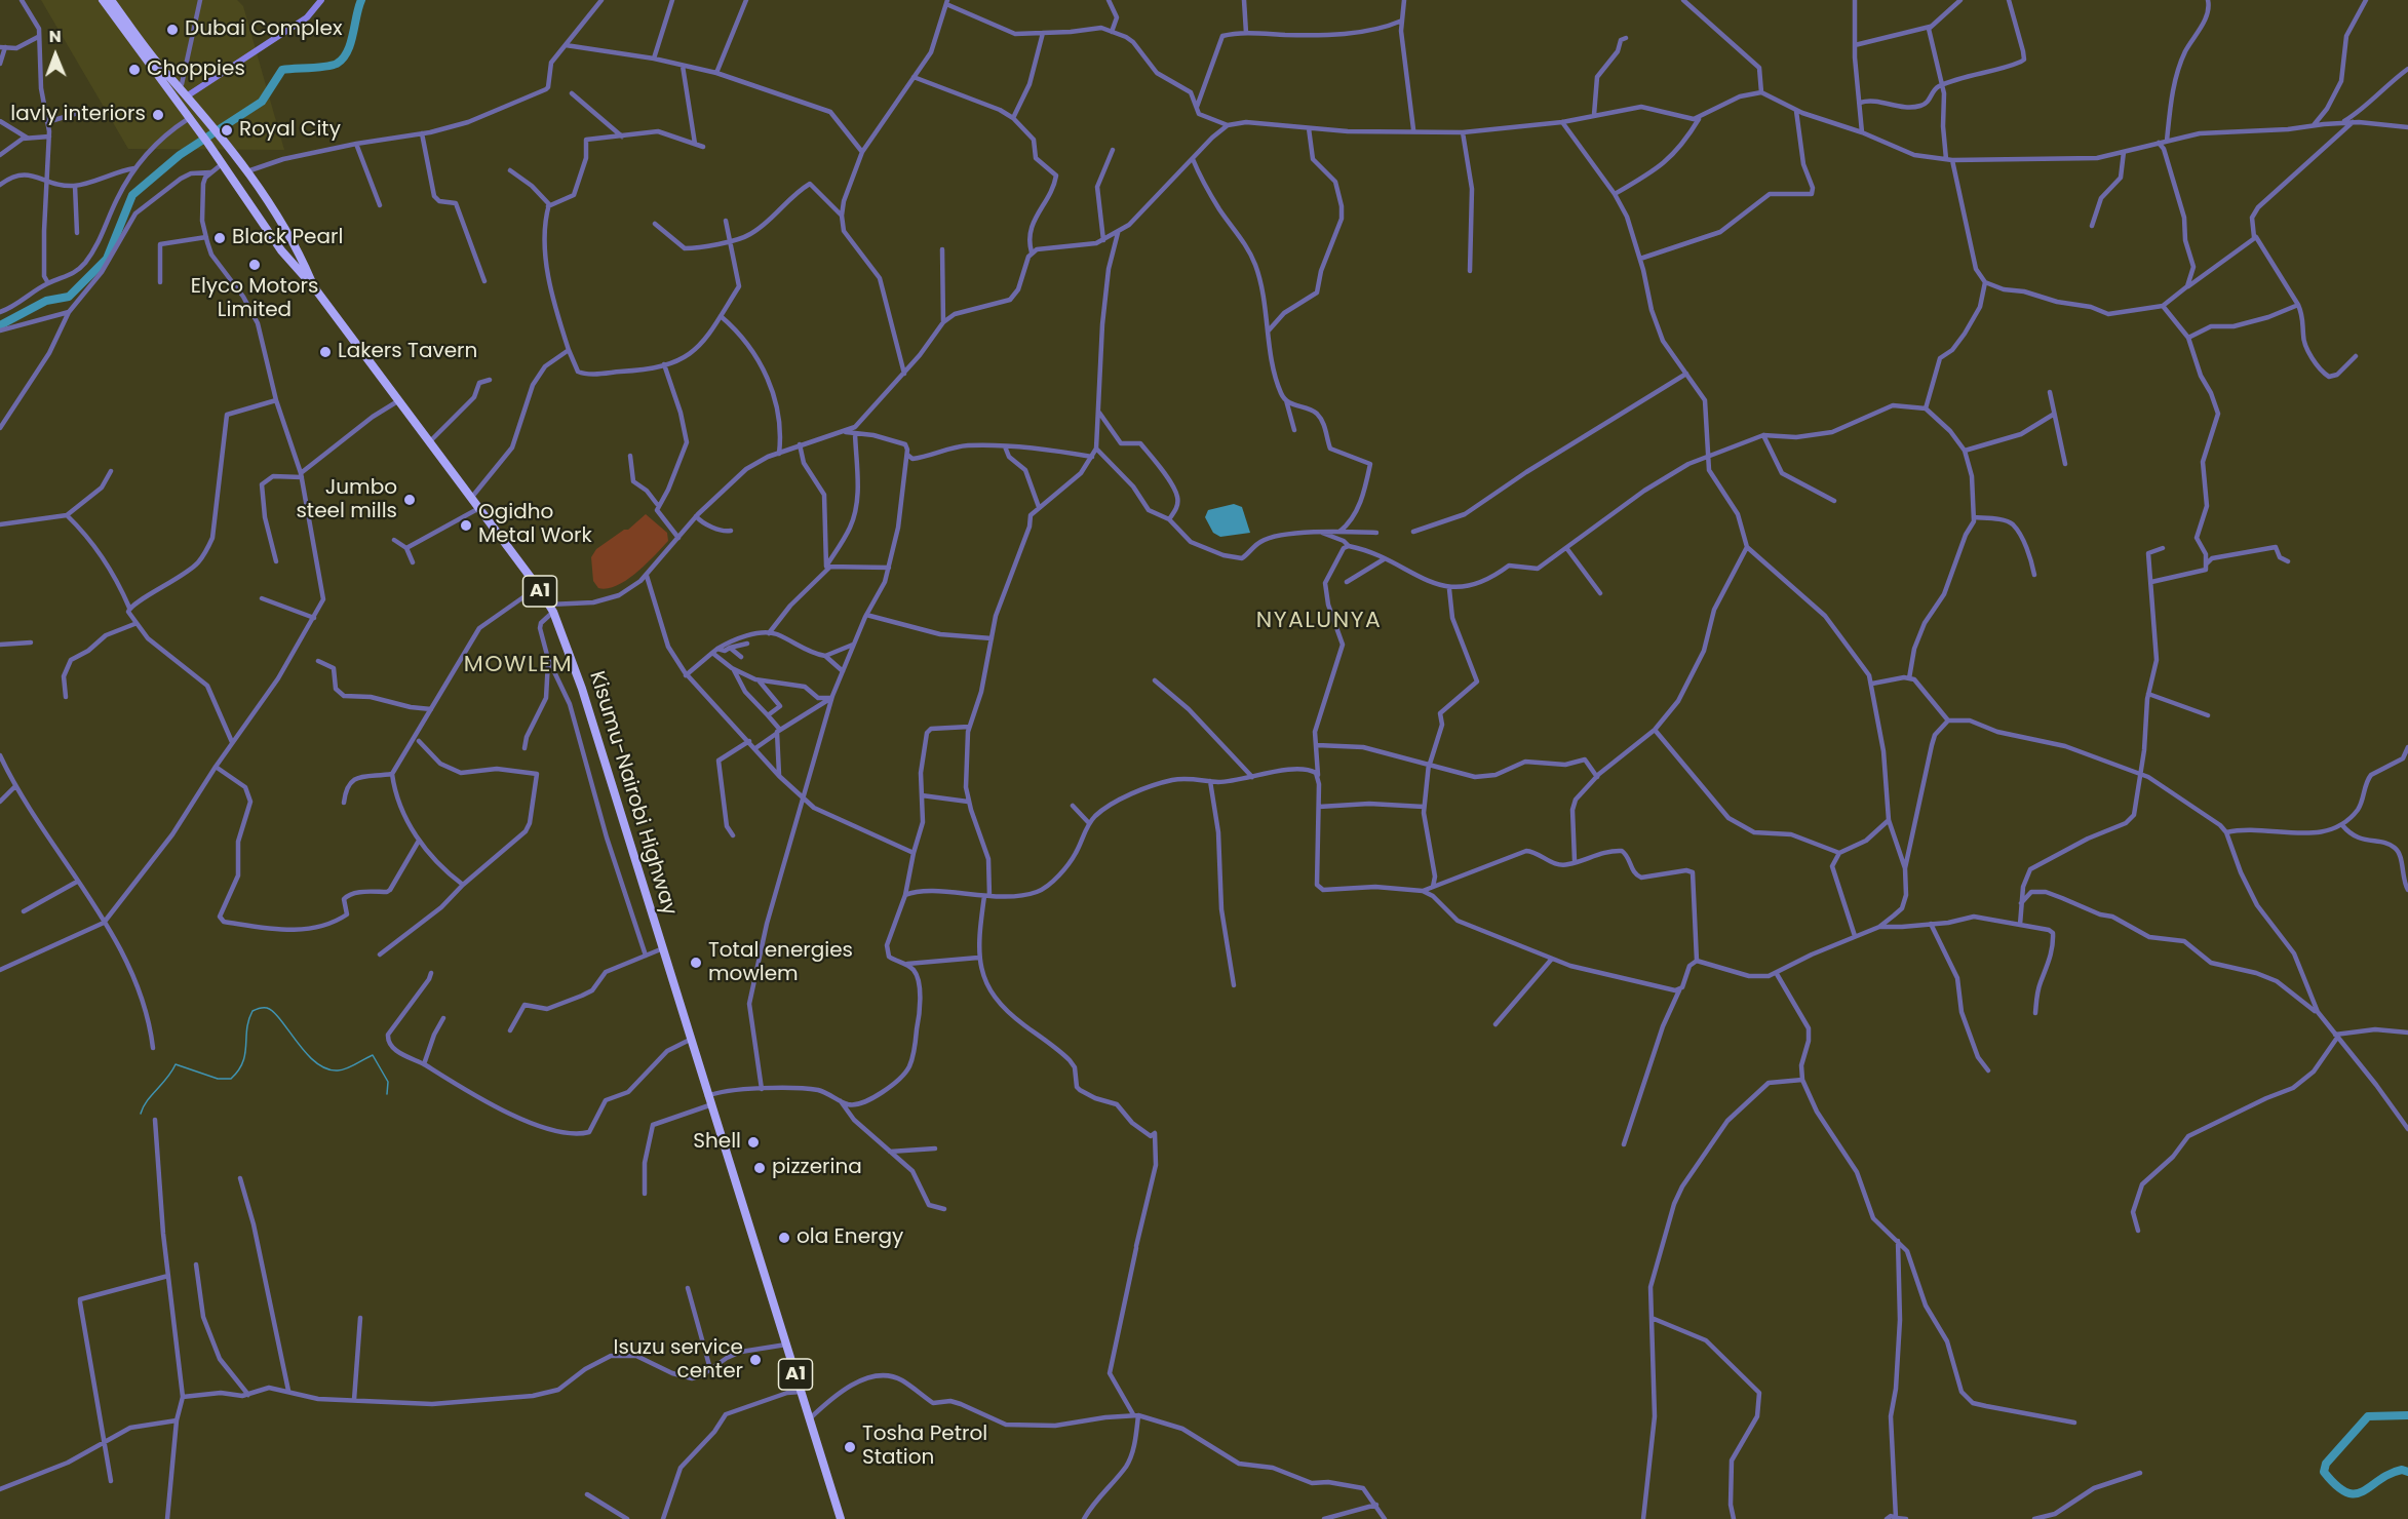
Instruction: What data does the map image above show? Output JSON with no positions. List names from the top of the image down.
{
  "streets": {
    "highway": ["A1", "Kisumu-Nairobi Highway"]
  },
  "crossings": [
    ["A1", "Kisumu-Nairobi Highway"]
  ],
  "districts": ["NYALUNYA", "MOWLEM"],
  "places": [
    "Dubai Complex",
    "Choppies",
    "lavly interiors",
    "Royal City",
    "Black Pearl",
    "Elyco Motors Limited",
    "Lakers Tavern",
    "Jumbo steel mills",
    "Ogidho Metal Work",
    "Total energies mowlem",
    "Shell",
    "pizzerina",
    "ola Energy",
    "Isuzu service center",
    "Tosha Petrol Station"
  ],
  "north": "top"
}
